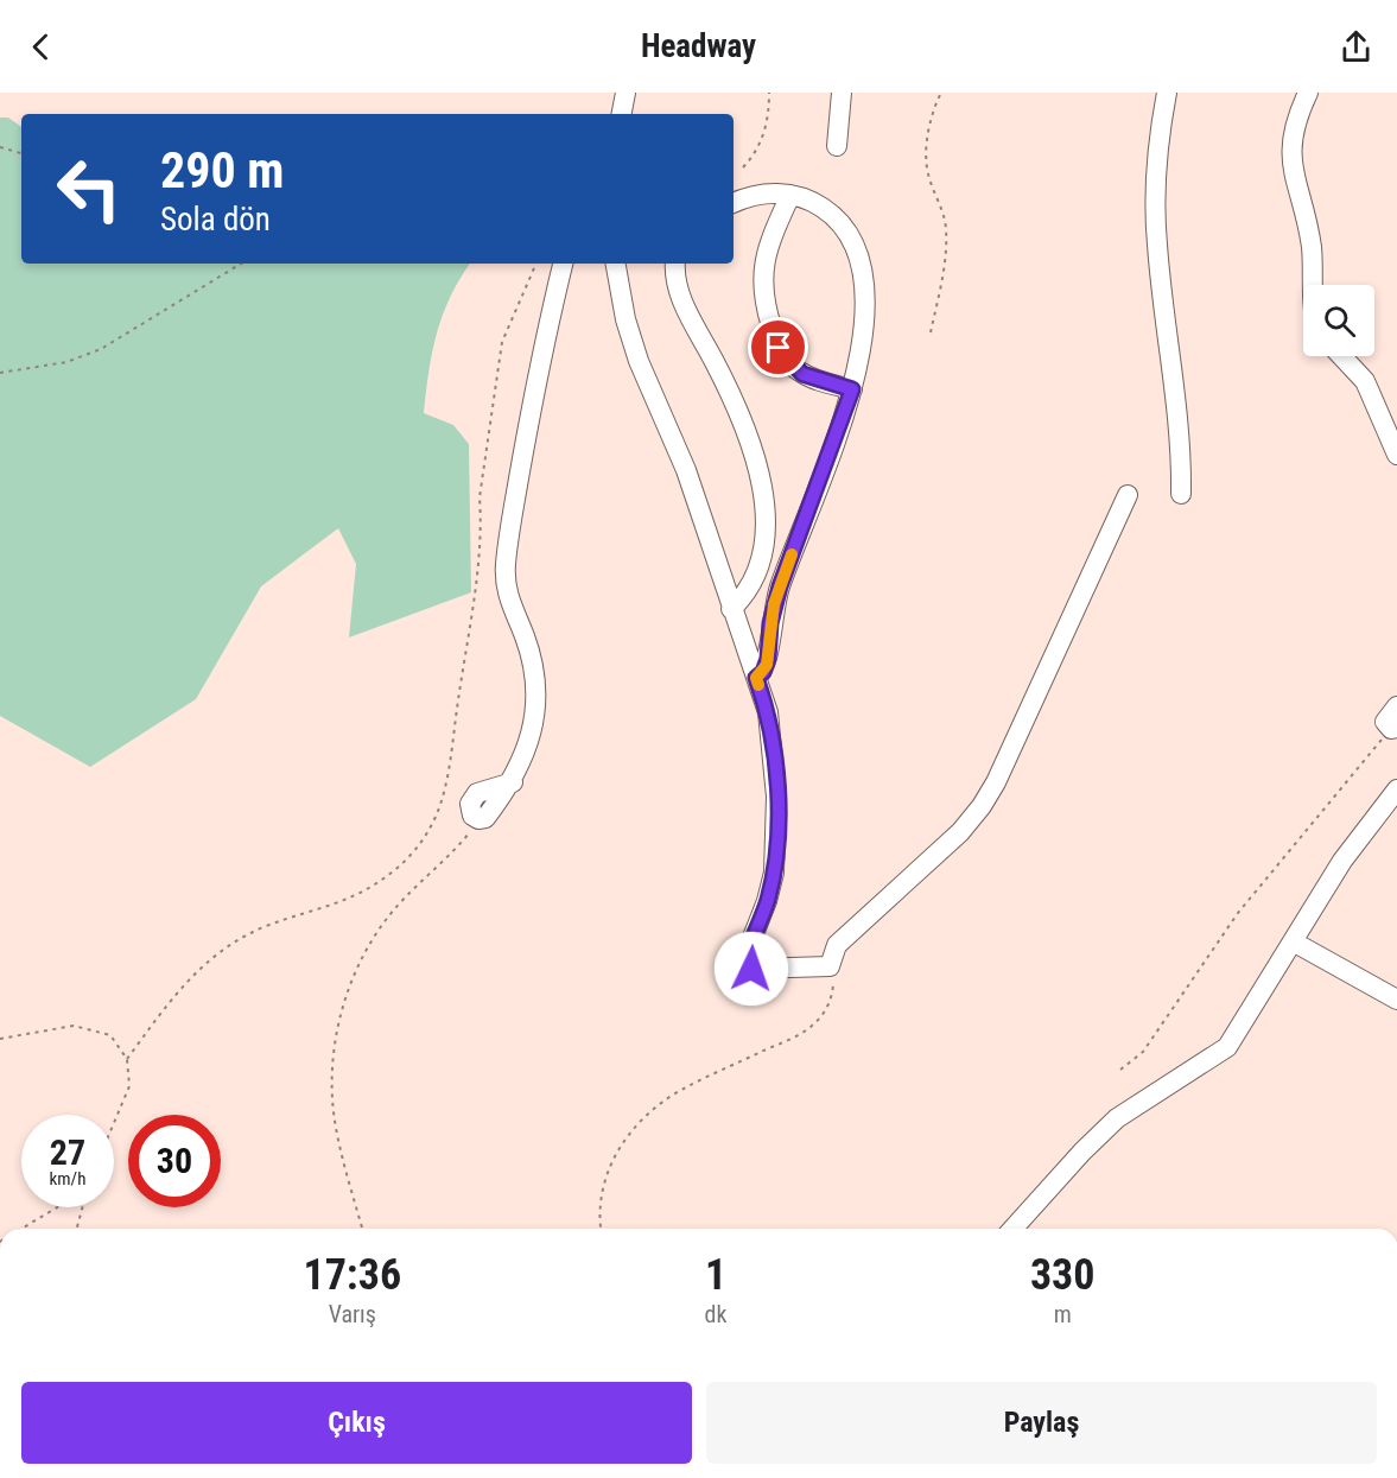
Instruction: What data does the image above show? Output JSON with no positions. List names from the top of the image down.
{
  "page": {
    "header": "Headway",
    "turn": ["290 m", "Sola dön"],
    "speed": "27 km/h",
    "limit": "30",
    "eta": [
      "17:36",
      "Varış",
      "1",
      "dk",
      "330",
      "m"
    ],
    "buttons": ["Çıkış", "Paylaş"]
  }
}
